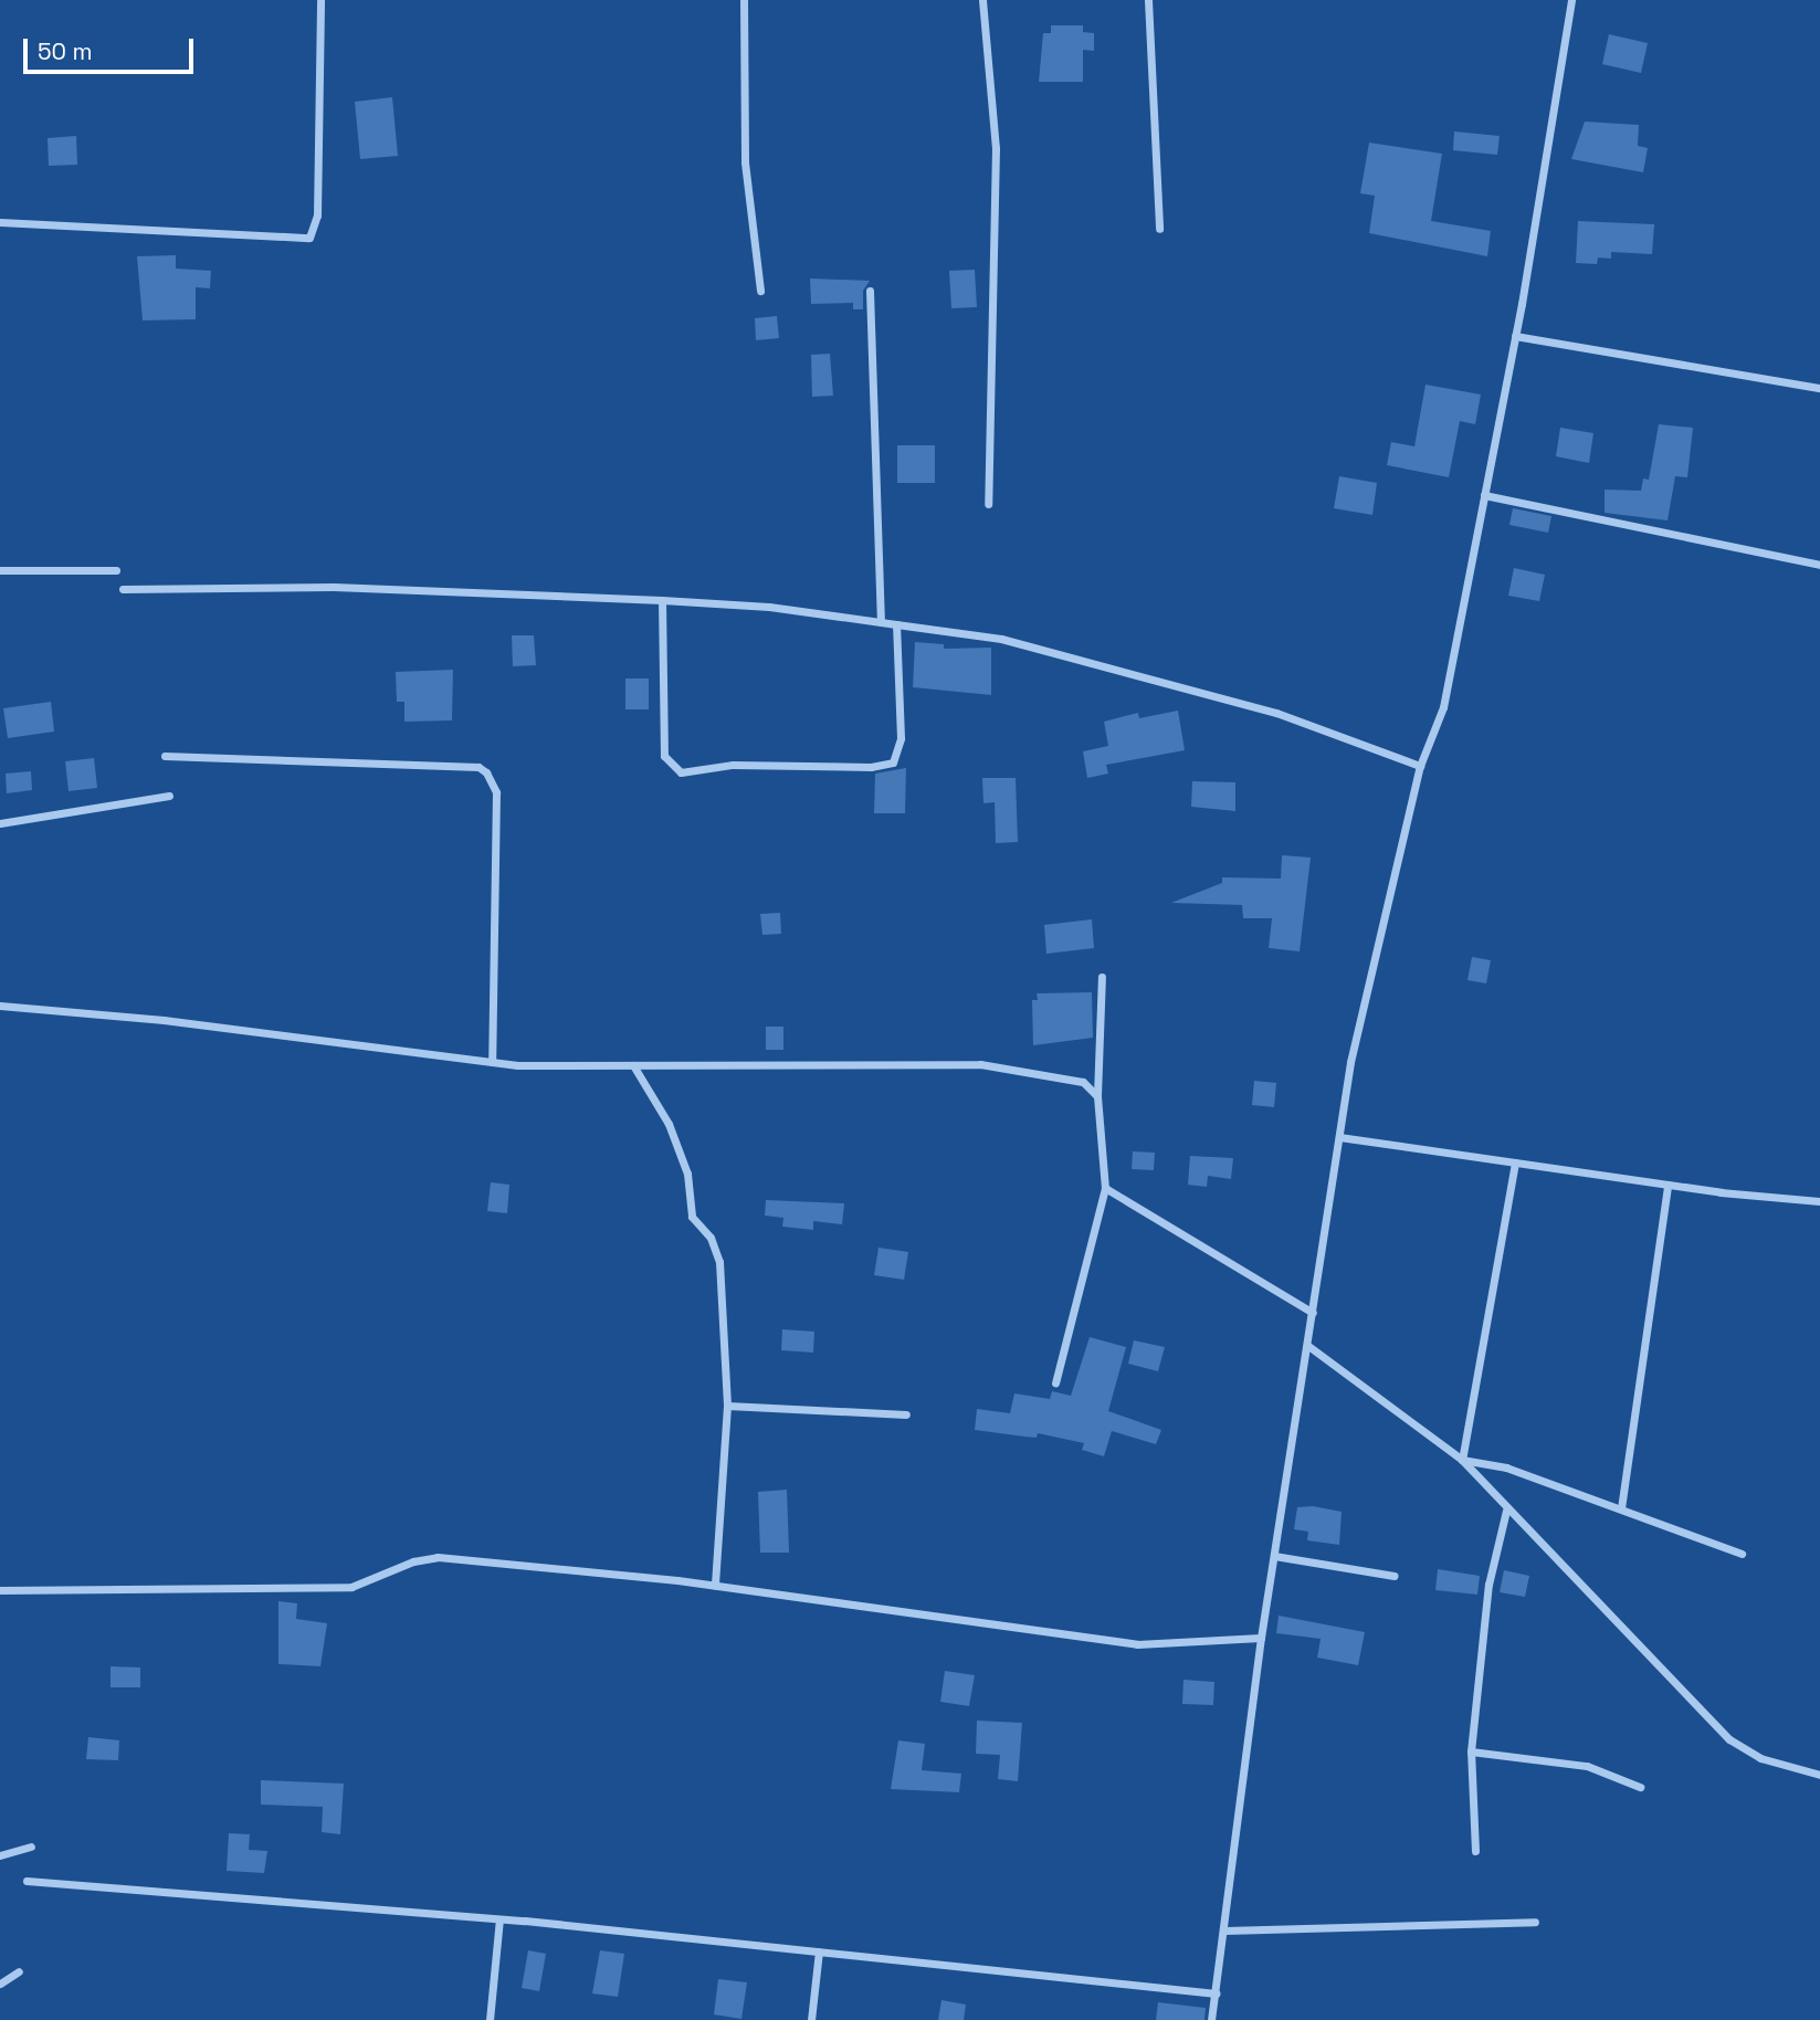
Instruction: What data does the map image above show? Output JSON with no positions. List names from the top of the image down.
{
  "scale_bar": "50 m"
}
